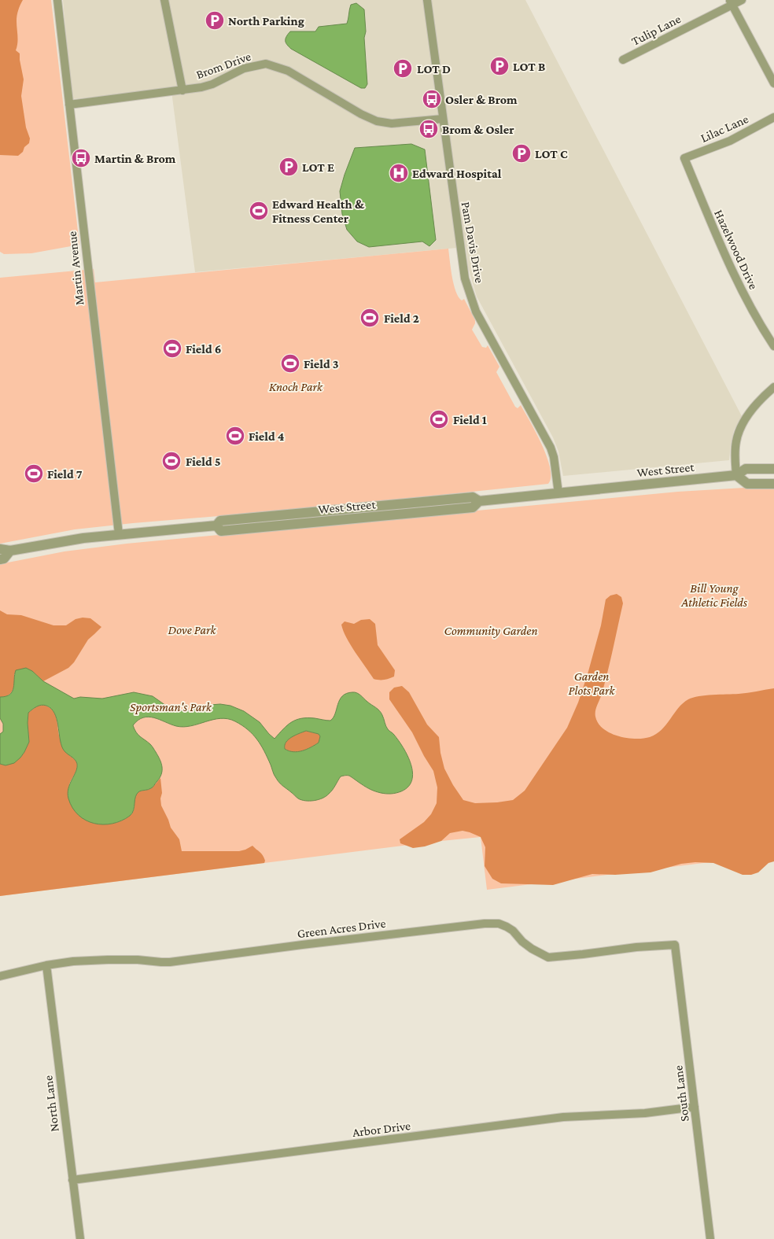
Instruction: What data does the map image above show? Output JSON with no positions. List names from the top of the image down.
{
  "streets": {
    "street": [
      "Tulip Lane",
      "Brom Drive",
      "Lilac Lane",
      "Pam Davis Drive",
      "Hazelwood Drive",
      "Martin Avenue",
      "West Street",
      "Green Acres Drive",
      "South Lane",
      "North Lane",
      "Arbor Drive"
    ]
  },
  "crossings": [
    ["Brom Drive", "Pam Davis Drive"],
    ["Brom Drive", "Martin Avenue"],
    ["Lilac Lane", "Hazelwood Drive"],
    ["Pam Davis Drive", "West Street"],
    ["Martin Avenue", "West Street"],
    ["Green Acres Drive", "South Lane"],
    ["Green Acres Drive", "North Lane"],
    ["South Lane", "Arbor Drive"],
    ["North Lane", "Arbor Drive"]
  ],
  "parks": [
    "Knoch Park",
    "Bill Young Athletic Fields",
    "Dove Park",
    "Community Garden",
    "Garden Plots Park",
    "Sportsman's Park"
  ],
  "places": {
    "parking": [
      "North Parking",
      "LOT B",
      "LOT D",
      "LOT C",
      "LOT E"
    ],
    "bus stop": ["Osler & Brom", "Brom & Osler", "Martin & Brom"],
    "hospital": ["Edward Hospital"],
    "sports": [
      "Edward Health & Fitness Center",
      "Field 2",
      "Field 6",
      "Field 3",
      "Field 1",
      "Field 4",
      "Field 5",
      "Field 7"
    ]
  }
}
